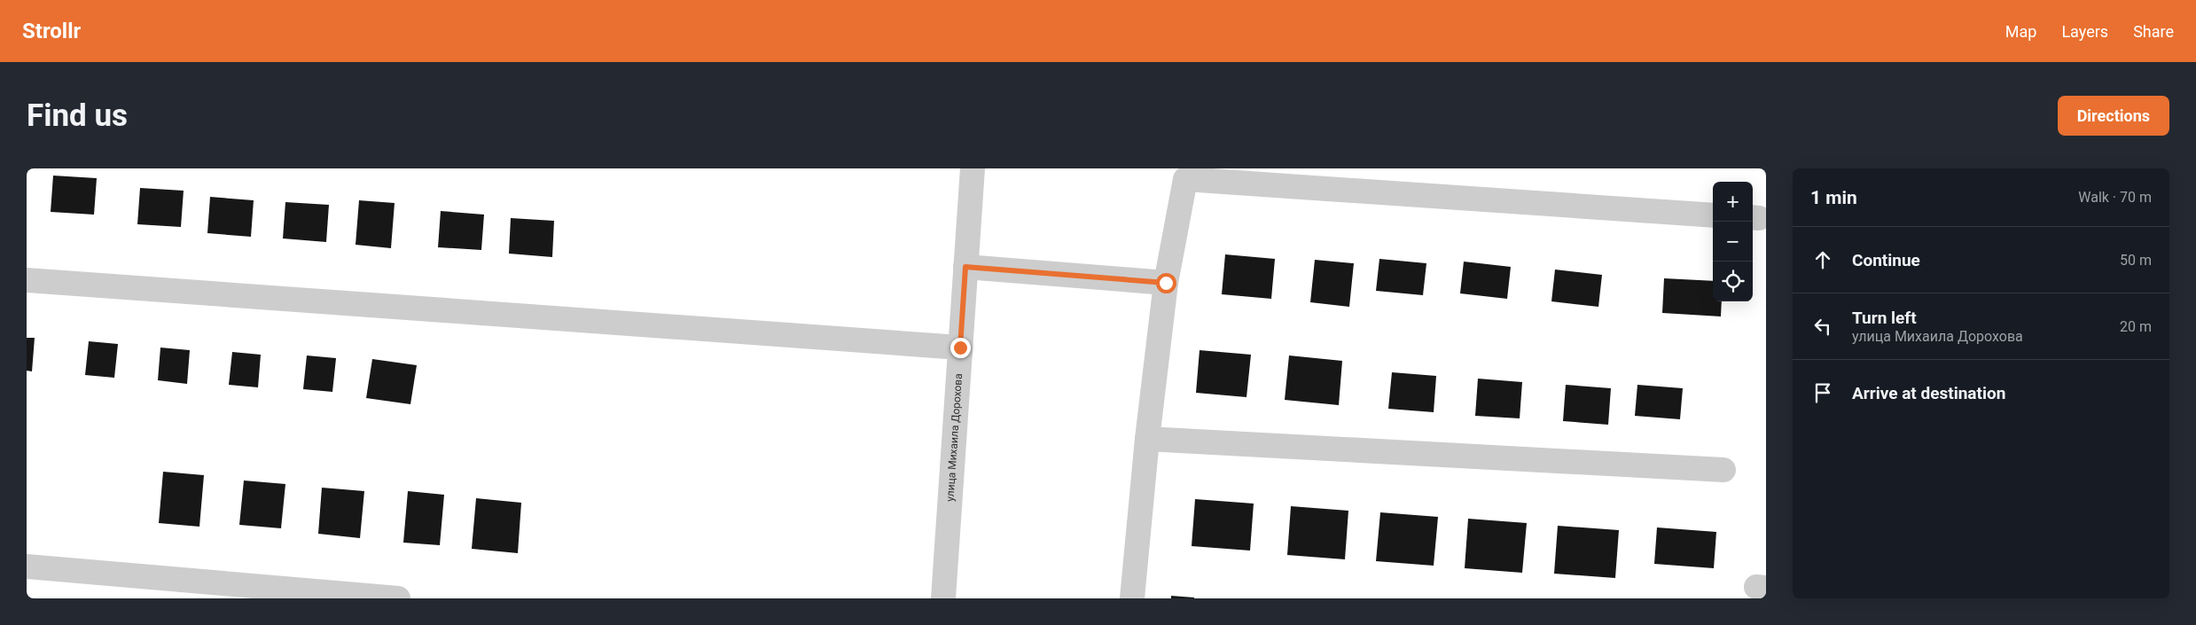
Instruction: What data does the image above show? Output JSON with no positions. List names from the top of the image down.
{
  "streets": {
    "street": ["улица Михаила Дорохова"]
  },
  "page": {
    "header": "Strollr",
    "nav": ["Map", "Layers", "Share"],
    "buttons": "Directions",
    "title": "Find us",
    "heading": ["1 min", "Walk · 70 m"],
    "map_buttons": ["+", "−"],
    "list": [
      ["Continue", "50 m"],
      ["Turn left", "улица Михаила Дорохова", "20 m"],
      "Arrive at destination"
    ]
  }
}
